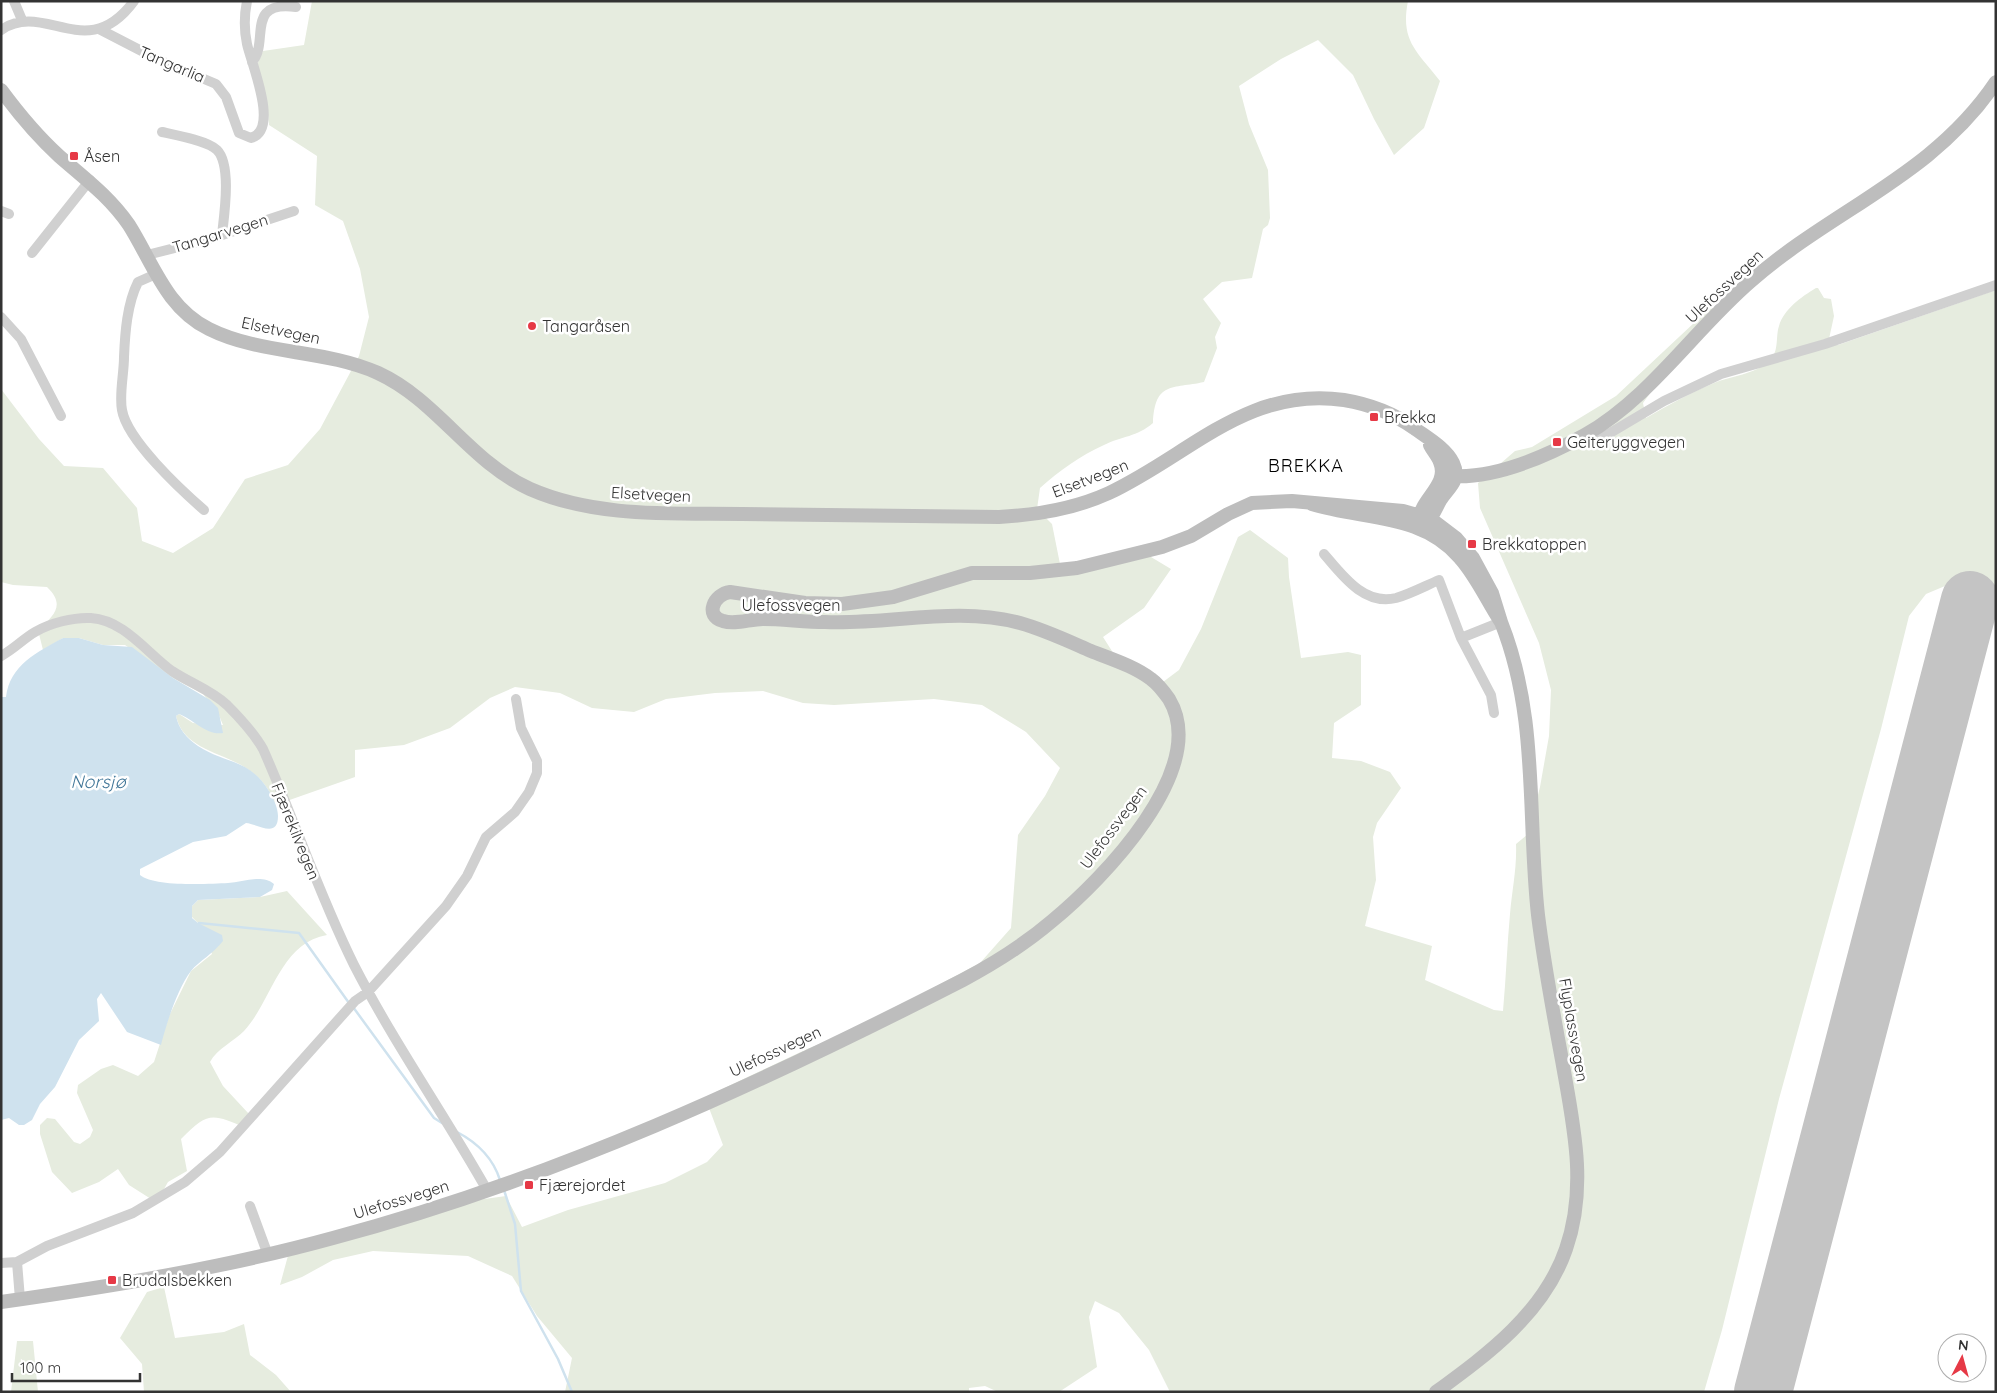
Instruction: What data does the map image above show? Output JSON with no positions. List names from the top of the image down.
{
  "streets": {
    "street": [
      "Tangarlia",
      "Tangarvegen",
      "Ulefossvegen",
      "Elsetvegen",
      "Fjærekilvegen",
      "Flyplassvegen"
    ]
  },
  "crossings": [
    ["Tangarvegen", "Elsetvegen"],
    ["Ulefossvegen", "Elsetvegen"],
    ["Ulefossvegen", "Fjærekilvegen"],
    ["Ulefossvegen", "Flyplassvegen"]
  ],
  "districts": ["BREKKA"],
  "water": ["Norsjø"],
  "places": {
    "transit": [
      "Åsen",
      "Brekka",
      "Geiteryggvegen",
      "Brekkatoppen",
      "Fjærejordet",
      "Brudalsbekken"
    ],
    "other": ["Tangaråsen"]
  },
  "scale_bar": "100 m",
  "north": "top"
}
